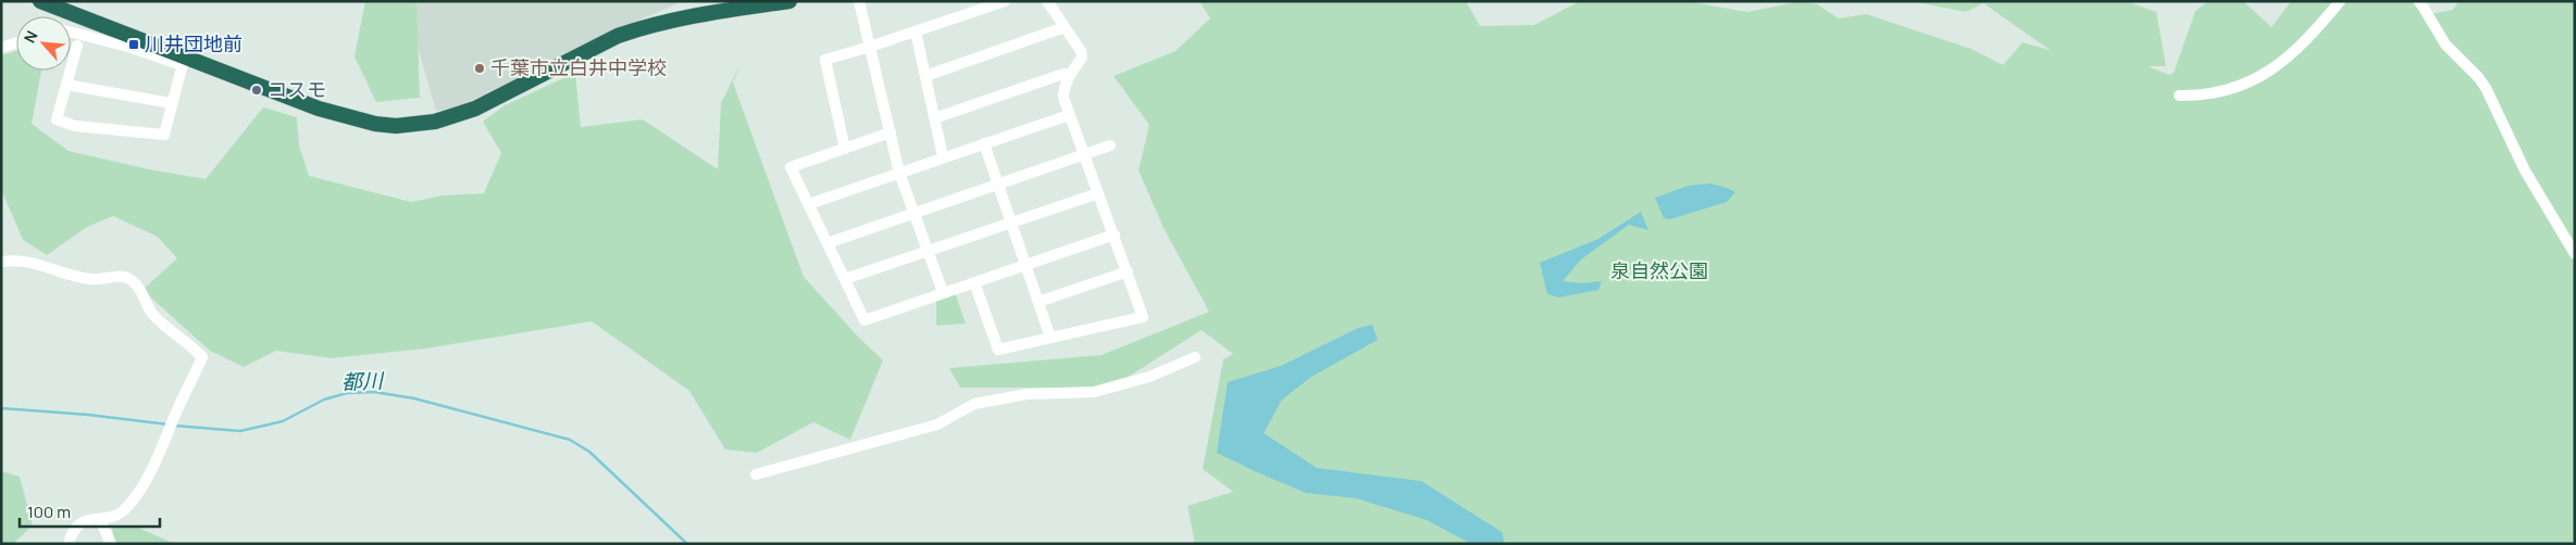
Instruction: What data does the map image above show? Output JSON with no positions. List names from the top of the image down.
{
  "water": ["都川"],
  "parks": ["泉自然公園"],
  "places": {
    "transit": ["川井団地前"],
    "other": ["千葉市立白井中学校", "コスモ"]
  },
  "scale_bar": "100 m",
  "north": "top left"
}
